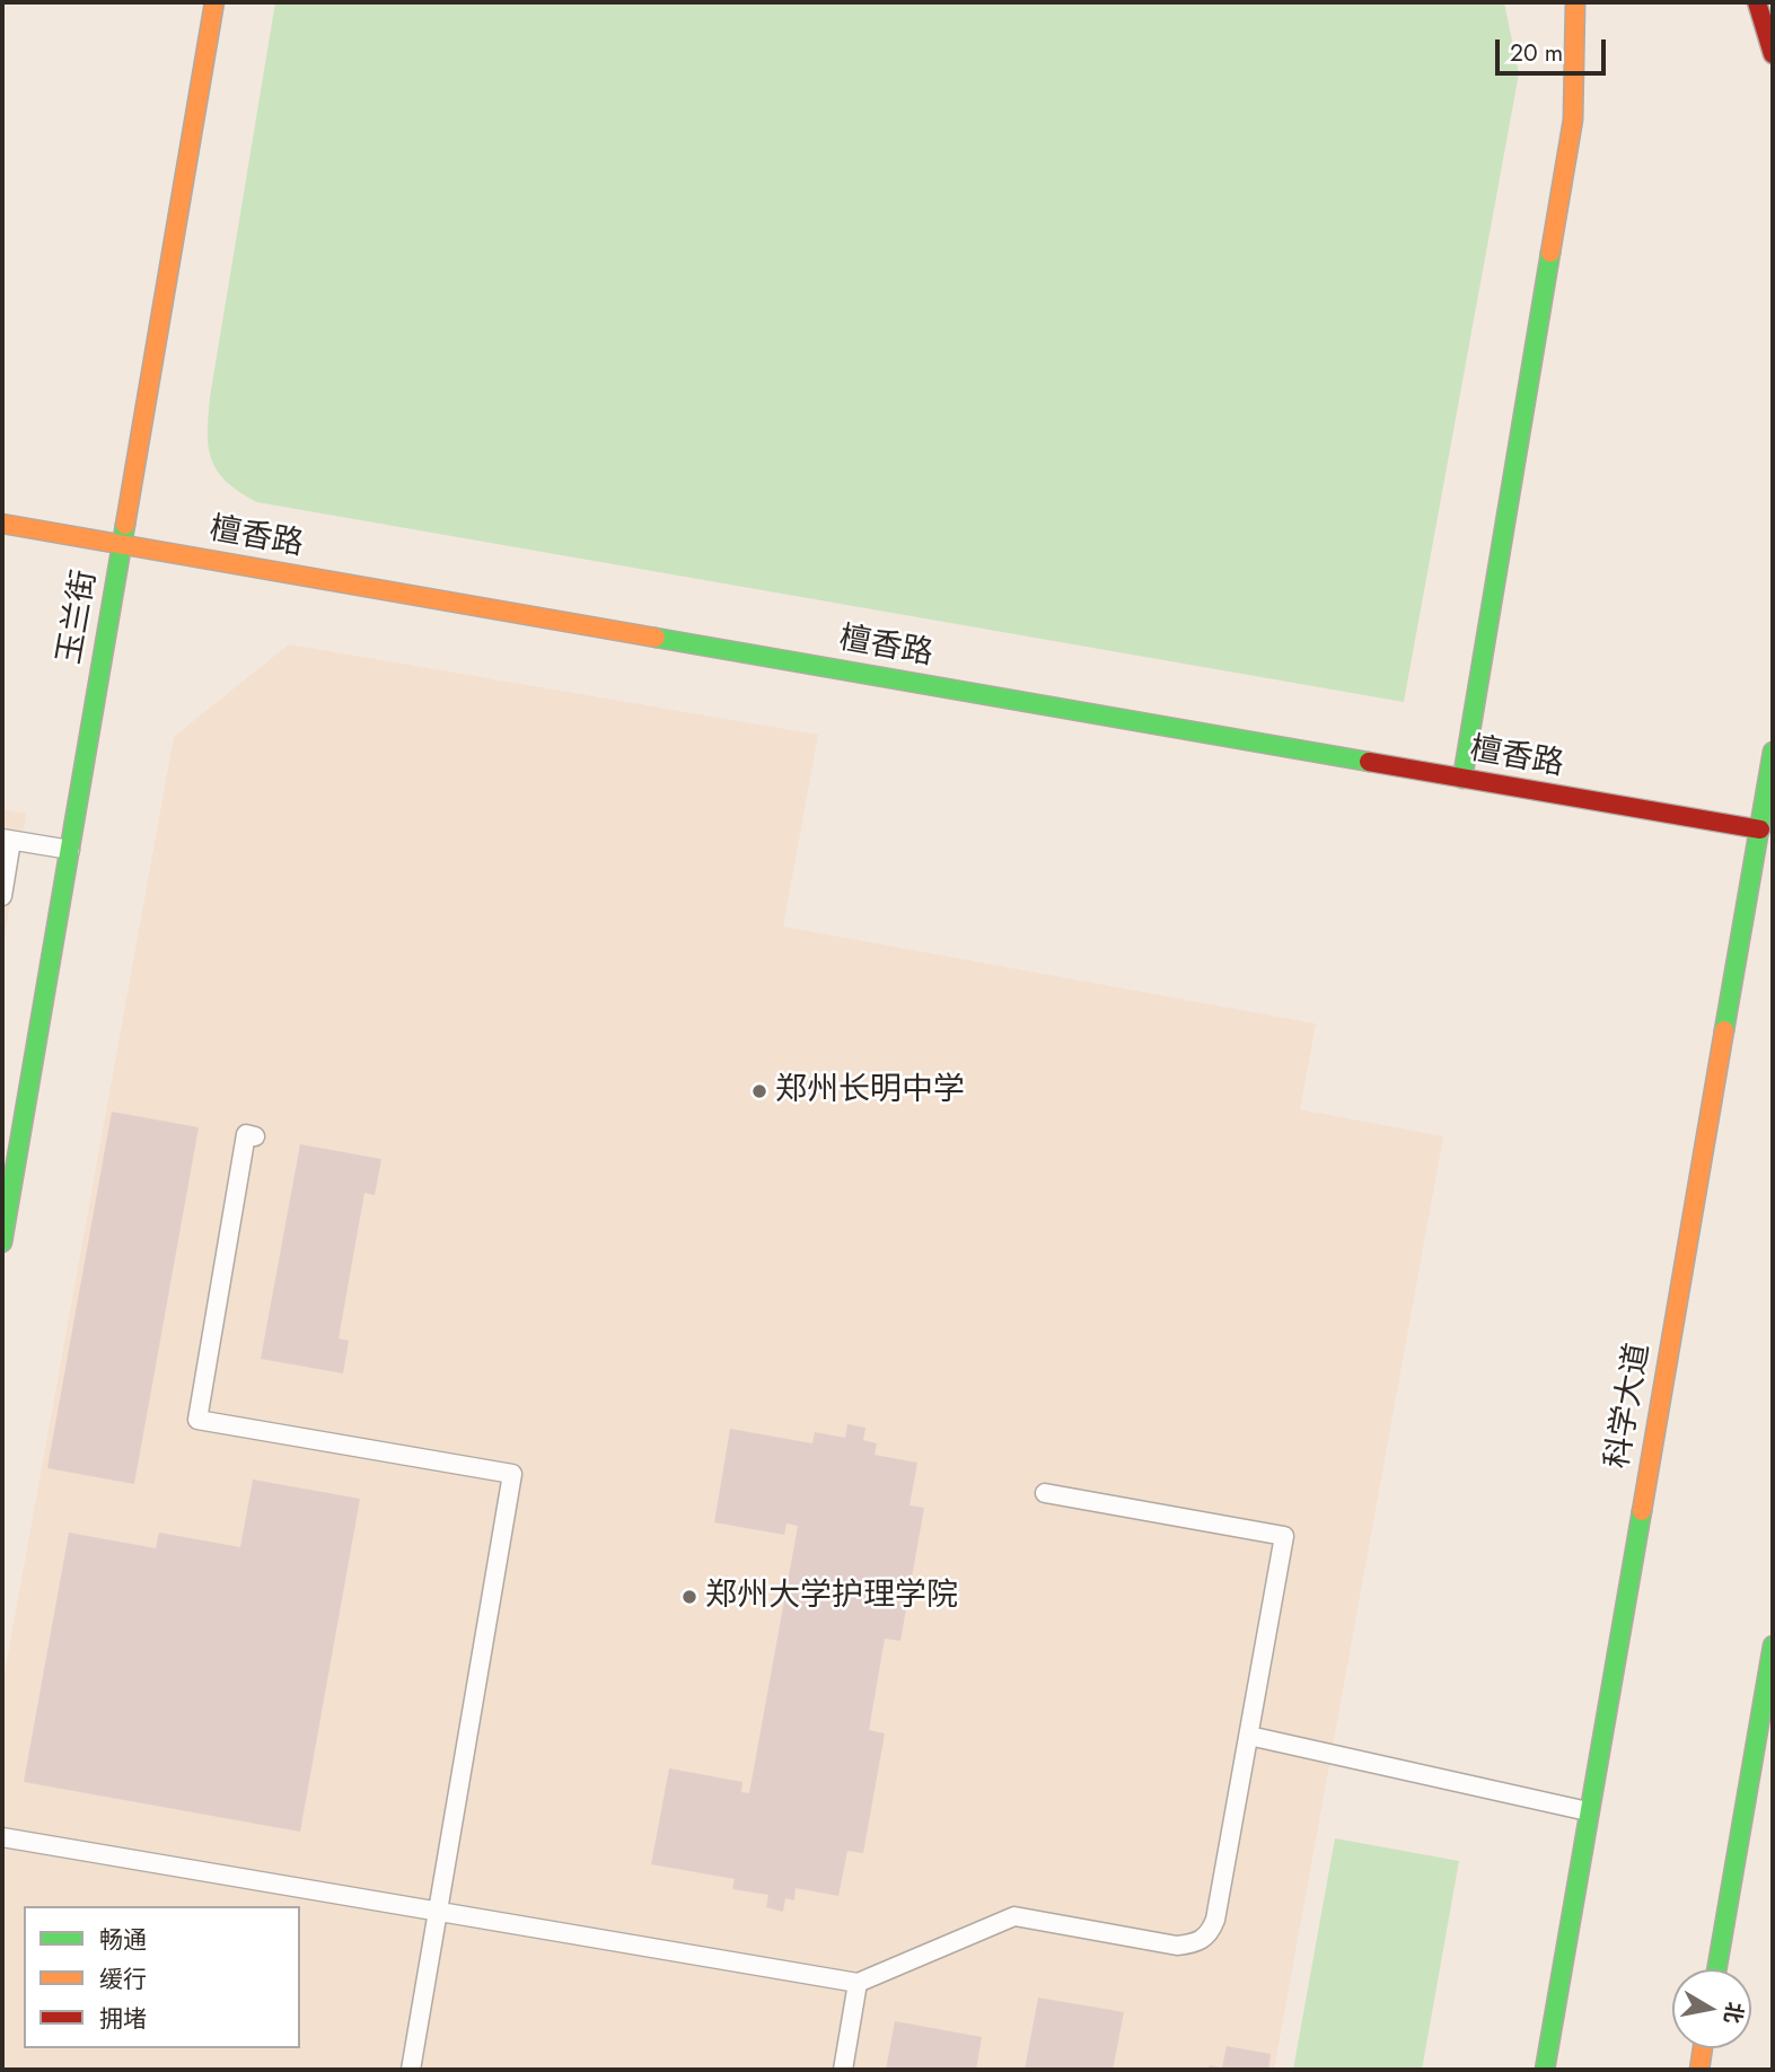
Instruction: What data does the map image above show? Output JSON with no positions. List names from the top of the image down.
{
  "streets": {
    "main road": ["檀香路", "玉兰街", "科学大道"]
  },
  "crossings": [
    ["檀香路", "玉兰街"],
    ["檀香路", "科学大道"]
  ],
  "places": ["郑州长明中学", "郑州大学护理学院"],
  "legend": ["畅通", "缓行", "拥堵"],
  "scale_bar": "20 m",
  "north": "right"
}
